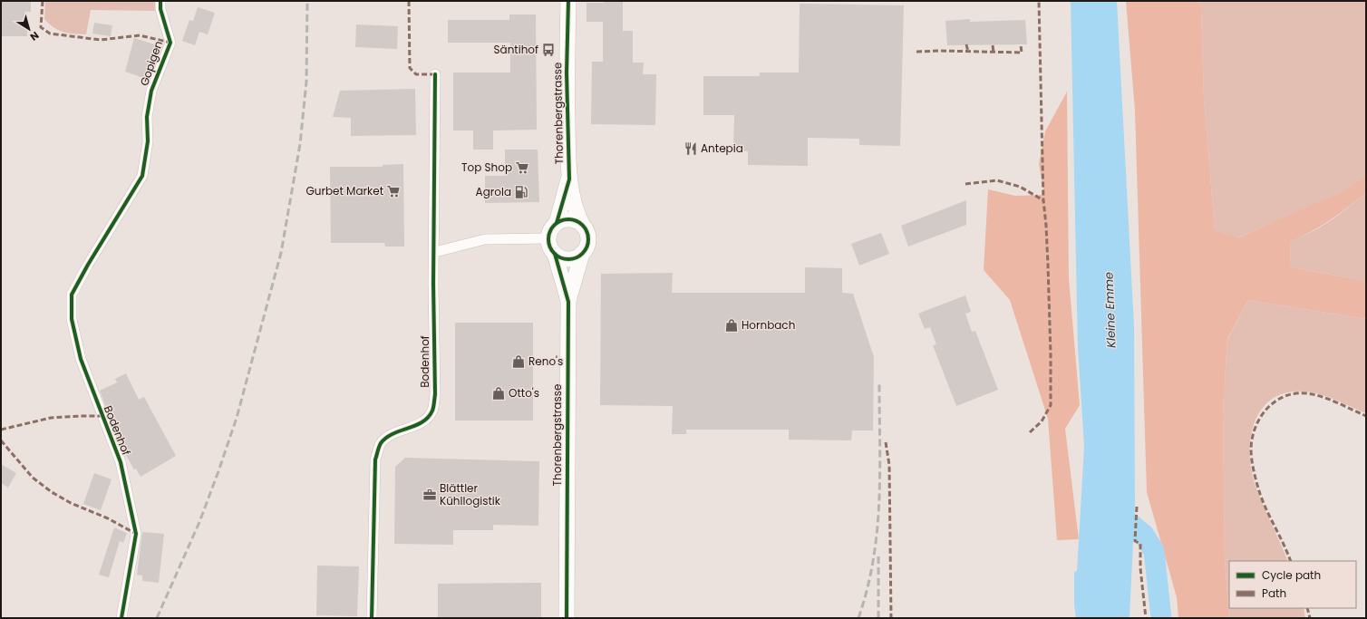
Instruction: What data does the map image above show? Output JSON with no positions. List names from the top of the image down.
{
  "streets": {
    "main road": ["Thorenbergstrasse"],
    "street": ["Gopigen", "Bodenhof"]
  },
  "crossings": [
    ["Gopigen", "Bodenhof"]
  ],
  "water": ["Kleine Emme"],
  "places": {
    "bus stop": ["Säntihof"],
    "restaurant": ["Antepia"],
    "supermarket": ["Top Shop", "Gurbet Market"],
    "fuel station": ["Agrola"],
    "shop": ["Hornbach", "Reno's", "Otto's"],
    "office": ["Blättler Kühllogistik"]
  },
  "legend": ["Cycle path", "Path"],
  "north": "bottom right"
}
